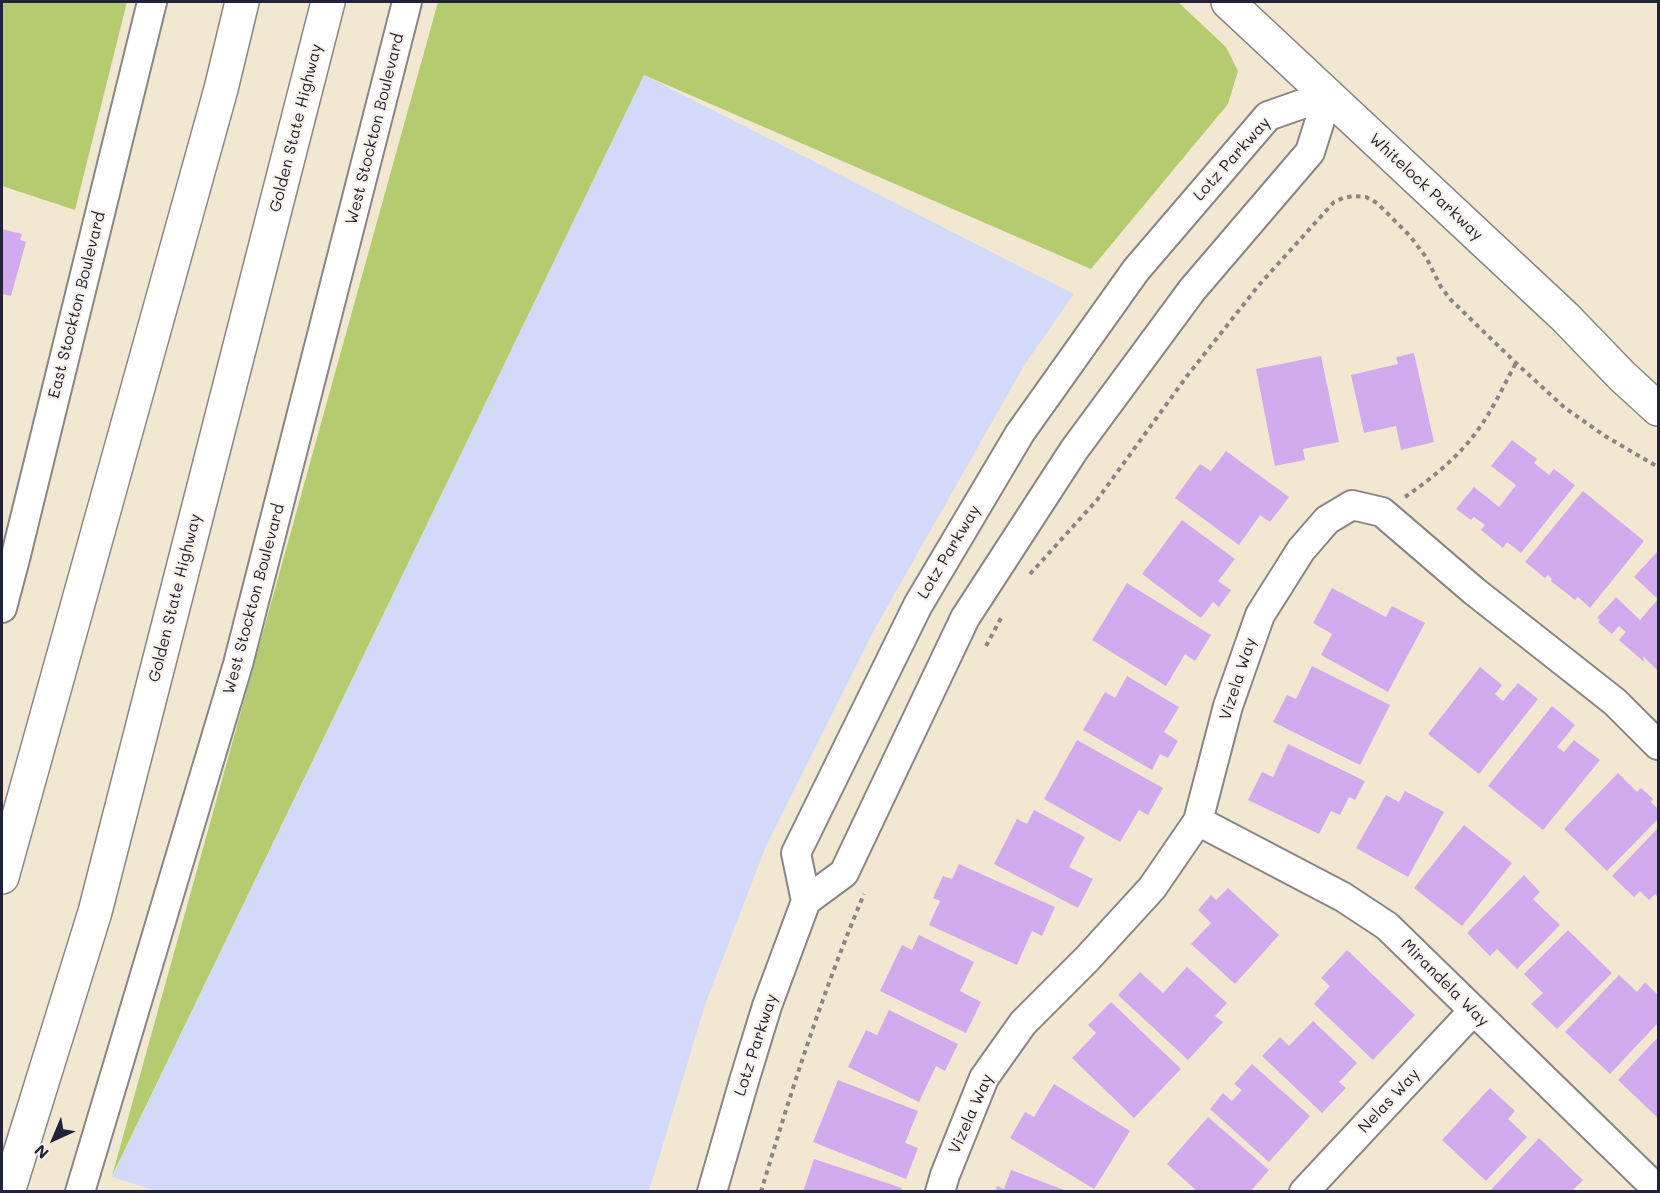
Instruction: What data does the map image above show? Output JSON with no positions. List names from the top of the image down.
{
  "streets": {
    "main road": ["Golden State Highway", "Whitelock Parkway"],
    "street": [
      "West Stockton Boulevard",
      "Lotz Parkway",
      "East Stockton Boulevard",
      "Vizela Way",
      "Mirandela Way",
      "Nelas Way"
    ]
  },
  "crossings": [
    ["Lotz Parkway", "Whitelock Parkway"],
    ["Vizela Way", "Mirandela Way"],
    ["Mirandela Way", "Nelas Way"]
  ],
  "north": "bottom left"
}
